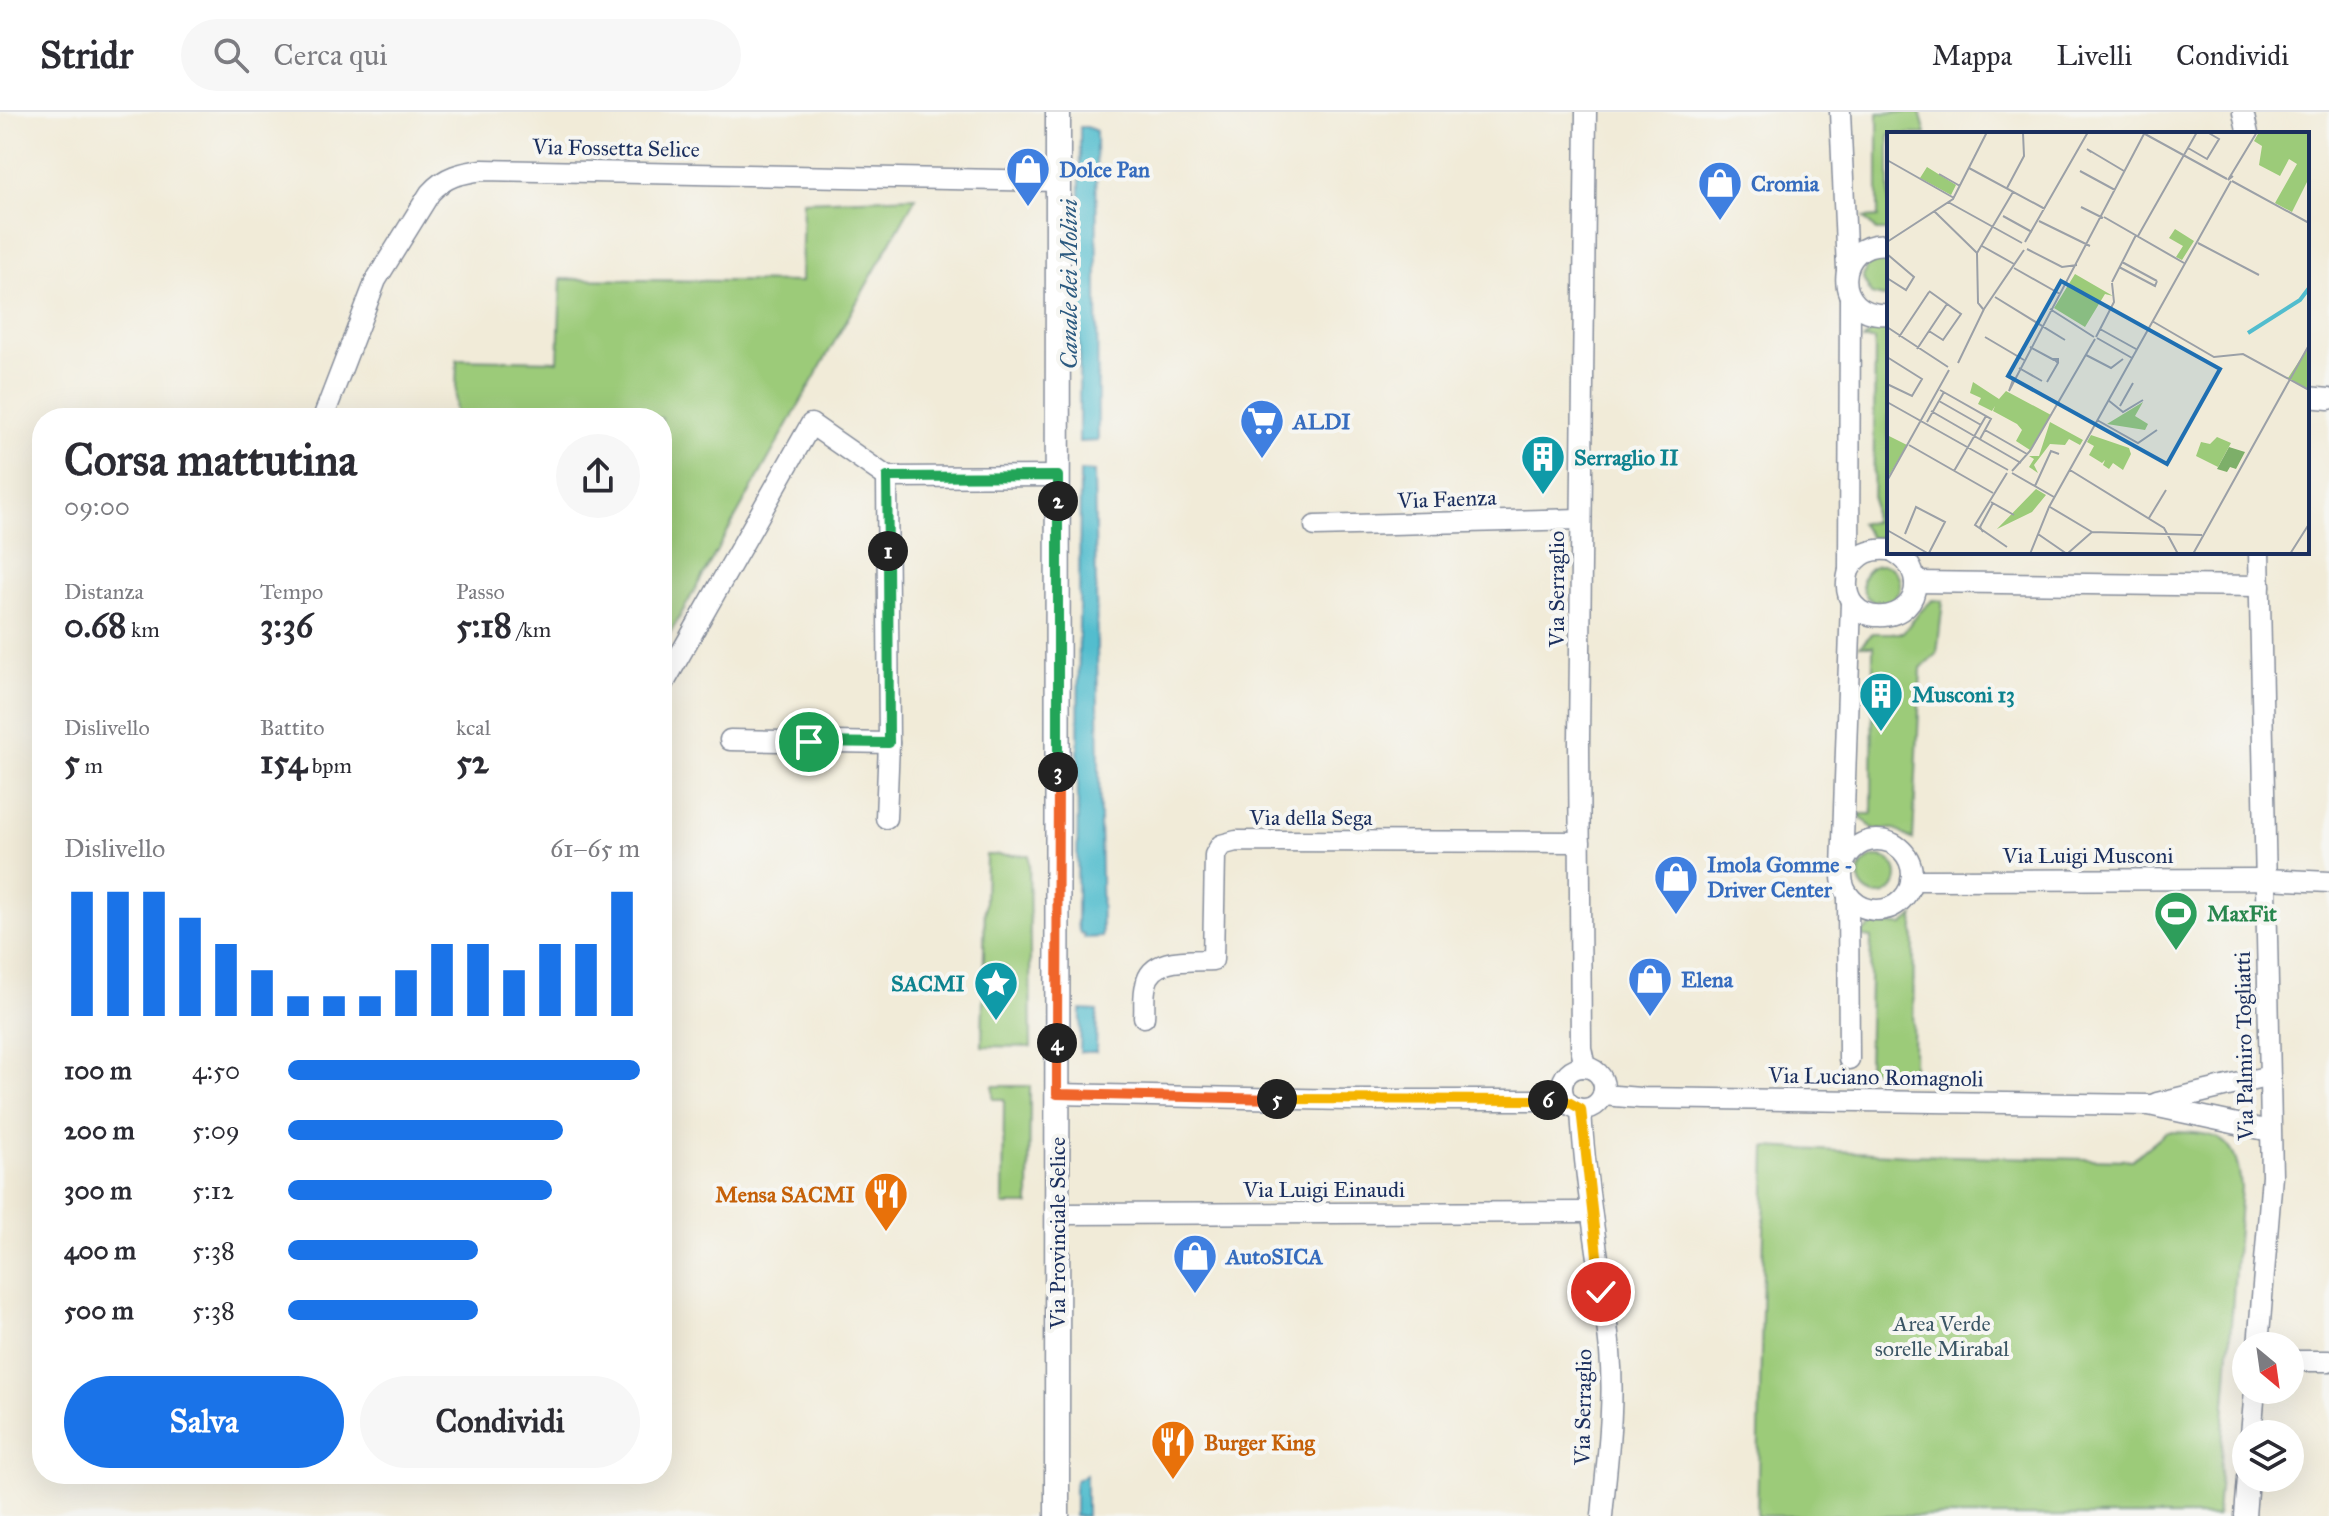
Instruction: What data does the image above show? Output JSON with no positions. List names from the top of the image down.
{
  "streets": {
    "main road": ["Via Provinciale Selice"],
    "street": [
      "Via Fossetta Selice",
      "Via Faenza",
      "Via Serraglio",
      "Via della Sega",
      "Via Luigi Musconi",
      "Via Palmiro Togliatti",
      "Via Luciano Romagnoli",
      "Via Luigi Einaudi"
    ]
  },
  "crossings": [
    ["Via Fossetta Selice", "Via Provinciale Selice"],
    ["Via Faenza", "Via Serraglio"],
    ["Via Serraglio", "Via della Sega"],
    ["Via Serraglio", "Via Luciano Romagnoli"],
    ["Via Serraglio", "Via Luigi Einaudi"],
    ["Via Luigi Musconi", "Via Palmiro Togliatti"],
    ["Via Palmiro Togliatti", "Via Luciano Romagnoli"],
    ["Via Luigi Einaudi", "Via Provinciale Selice"]
  ],
  "water": ["Canale dei Molini"],
  "parks": ["Area Verde sorelle Mirabal"],
  "places": {
    "shop": [
      "Dolce Pan",
      "Cromia",
      "Imola Gomme - Driver Center",
      "Elena",
      "AutoSICA"
    ],
    "supermarket": ["ALDI"],
    "building": ["Serraglio II", "Musconi 13"],
    "sports": ["MaxFit"],
    "place": ["SACMI"],
    "restaurant": ["Mensa SACMI", "Burger King"]
  },
  "north": "bottom right",
  "page": {
    "header": "Stridr",
    "search": "Cerca qui",
    "nav": ["Mappa", "Livelli", "Condividi"],
    "heading": ["Corsa mattutina", "09:00"],
    "pins": [
      "2",
      "1",
      "3",
      "4",
      "5",
      "6"
    ],
    "stats": [
      ["Distanza", "0.68 km"],
      ["Tempo", "3:36"],
      ["Passo", "5:18 /km"],
      ["Dislivello", "5 m"],
      ["Battito", "154 bpm"],
      ["kcal", "52"]
    ],
    "chart": ["Dislivello", "61–65 m"],
    "list": [
      {
        "name": "100 m",
        "note": "4:50"
      },
      {
        "name": "200 m",
        "note": "5:09"
      },
      {
        "name": "300 m",
        "note": "5:12"
      },
      {
        "name": "400 m",
        "note": "5:38"
      },
      {
        "name": "500 m",
        "note": "5:38"
      }
    ],
    "buttons": ["Salva", "Condividi"]
  }
}
